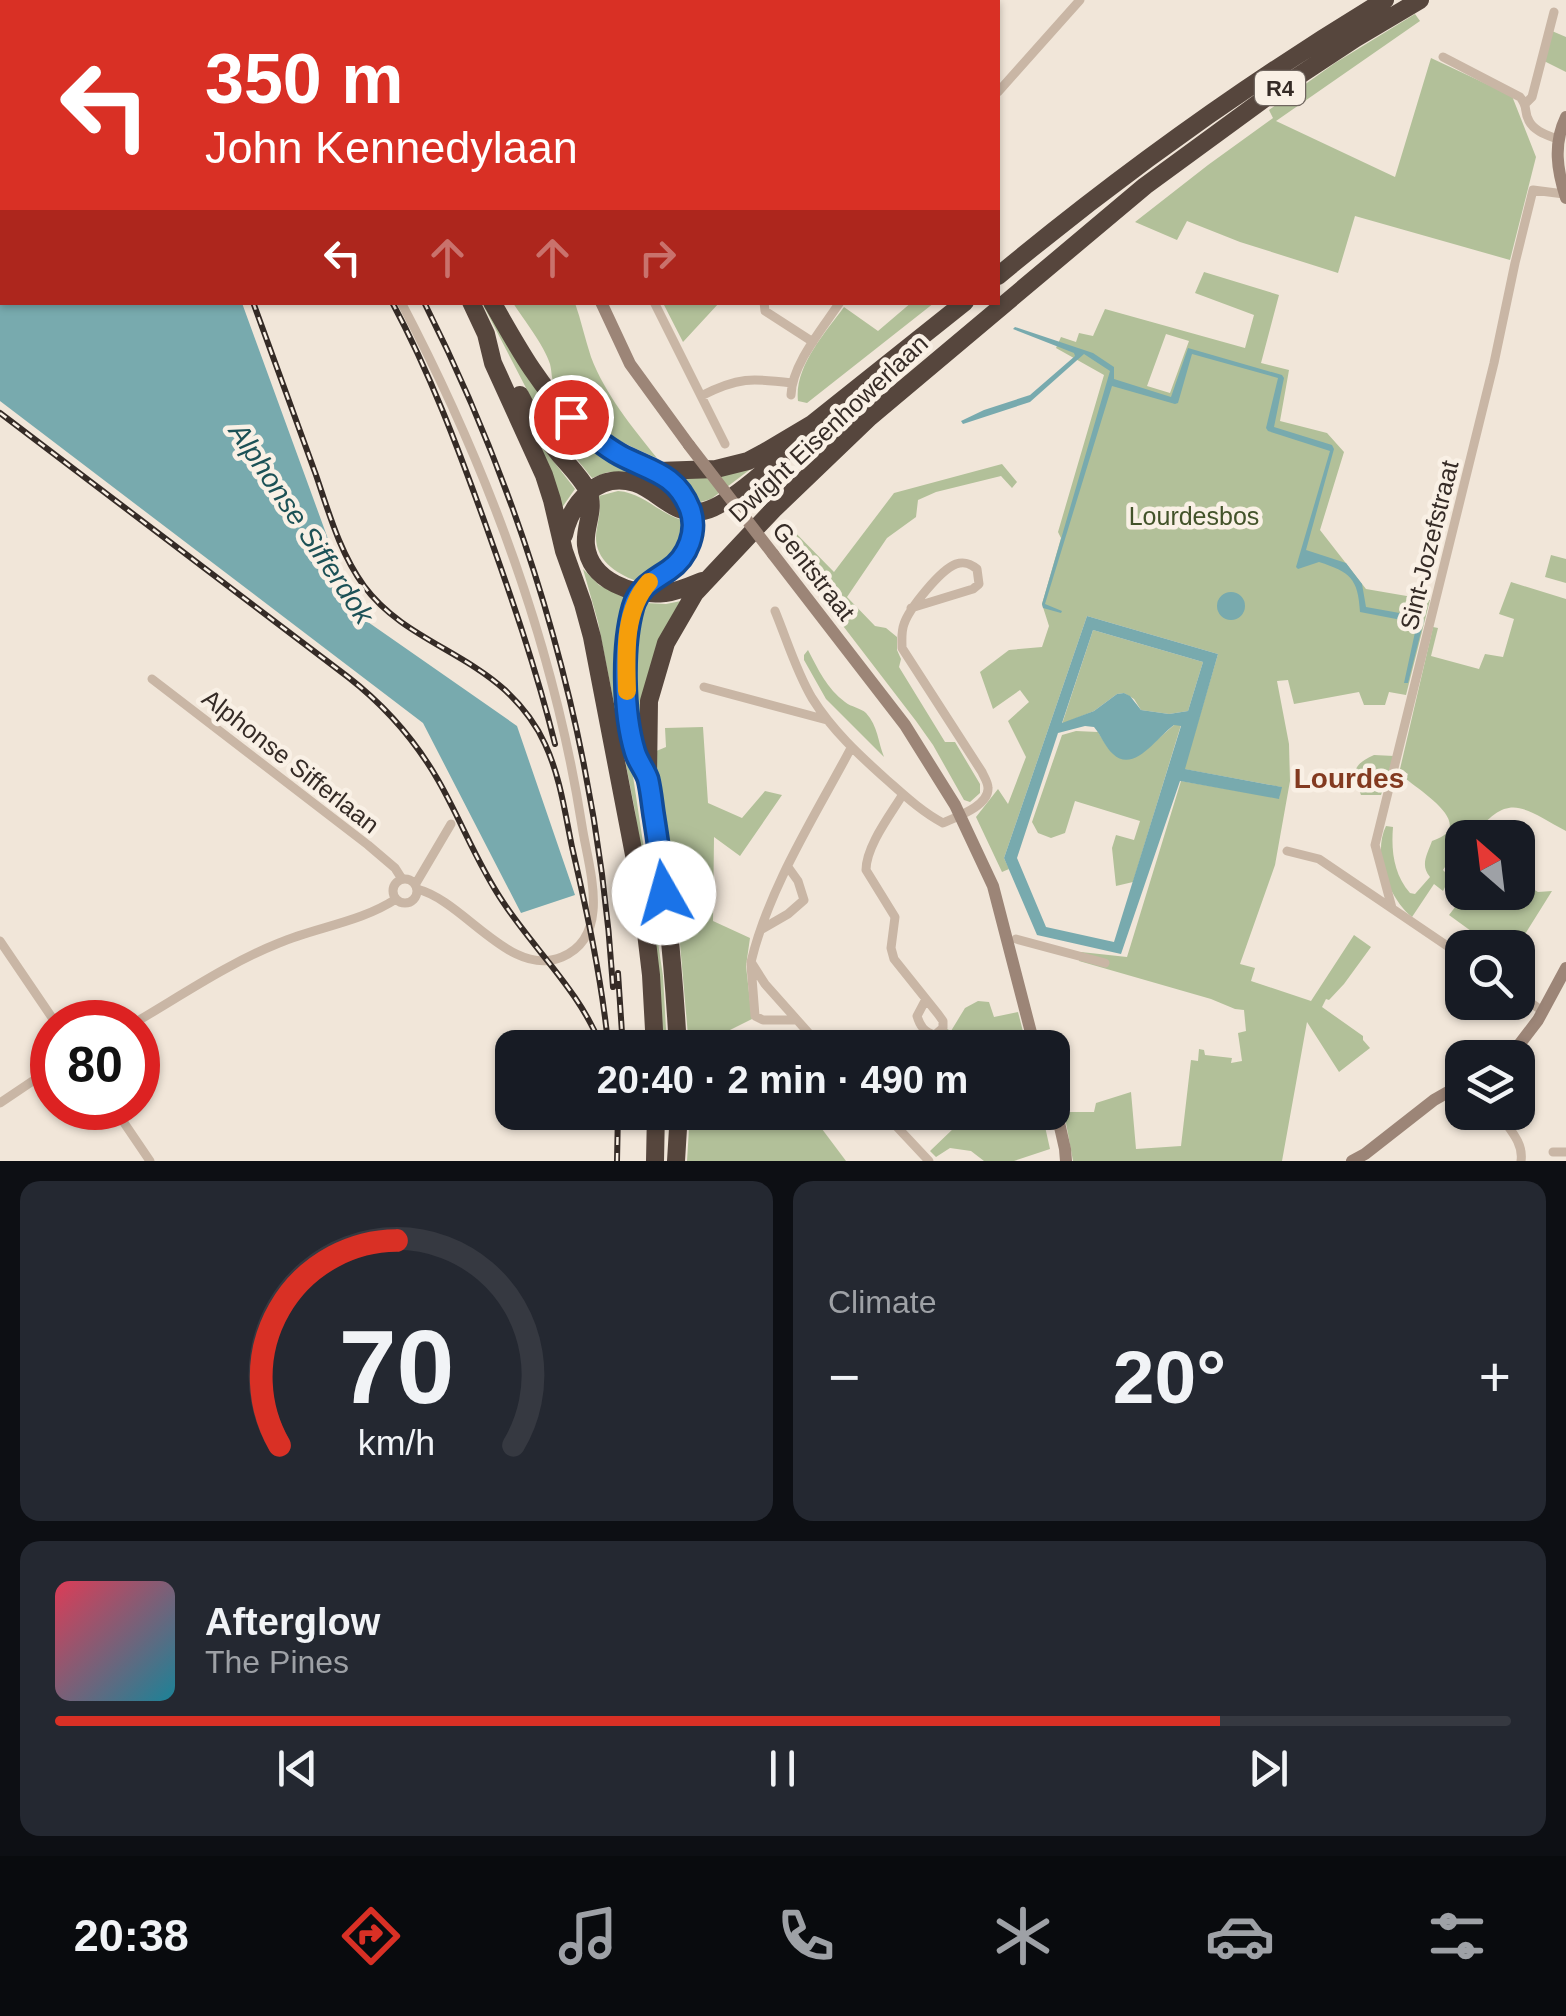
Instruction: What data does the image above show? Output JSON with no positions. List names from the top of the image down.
{
  "streets": {
    "highway": ["R4", "Dwight Eisenhowerlaan"],
    "street": ["Sint-Jozefstraat", "Gentstraat", "Alphonse Sifferlaan"]
  },
  "districts": ["Lourdes"],
  "water": ["Alphonse Sifferdok"],
  "parks": ["Lourdesbos"],
  "north": "top left",
  "page": {
    "turn": ["350 m", "John Kennedylaan"],
    "limit": "80",
    "trip": "20:40 · 2 min · 490 m",
    "tile": "Climate",
    "heat": ["−", "20°", "+"],
    "song": ["Afterglow", "The Pines"],
    "tabs": "20:38",
    "gauge": ["70", "km/h"]
  }
}
